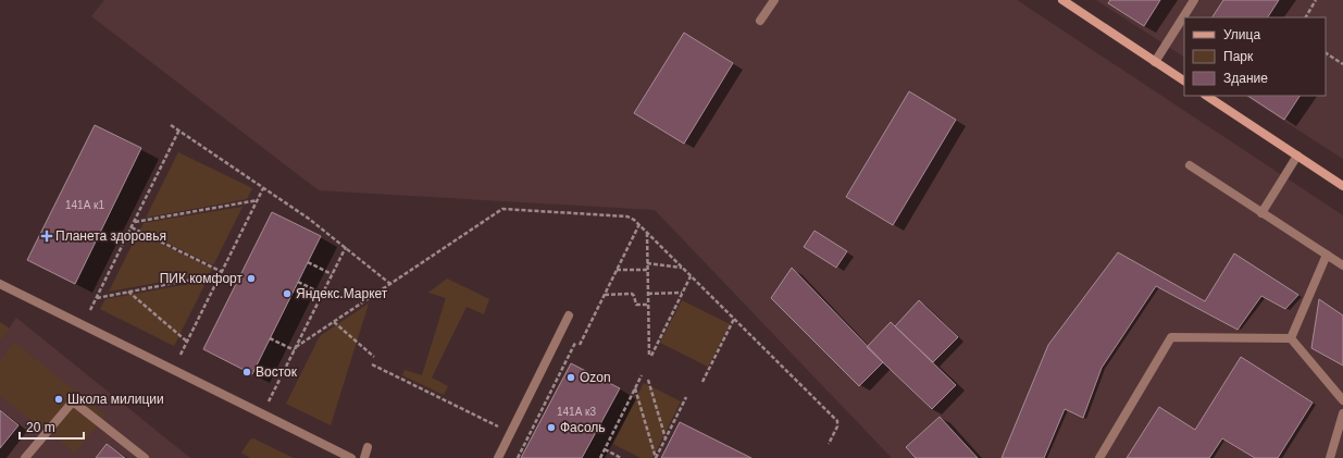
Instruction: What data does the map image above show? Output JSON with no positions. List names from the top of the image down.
{
  "places": {
    "health": ["Планета здоровья"],
    "other": [
      "ПИК комфорт",
      "Яндекс.Маркет",
      "Восток",
      "Ozon",
      "Школа милиции",
      "Фасоль"
    ]
  },
  "house_numbers": ["141А к1", "141А к3"],
  "legend": ["Улица", "Парк", "Здание"],
  "scale_bar": "20 m"
}
